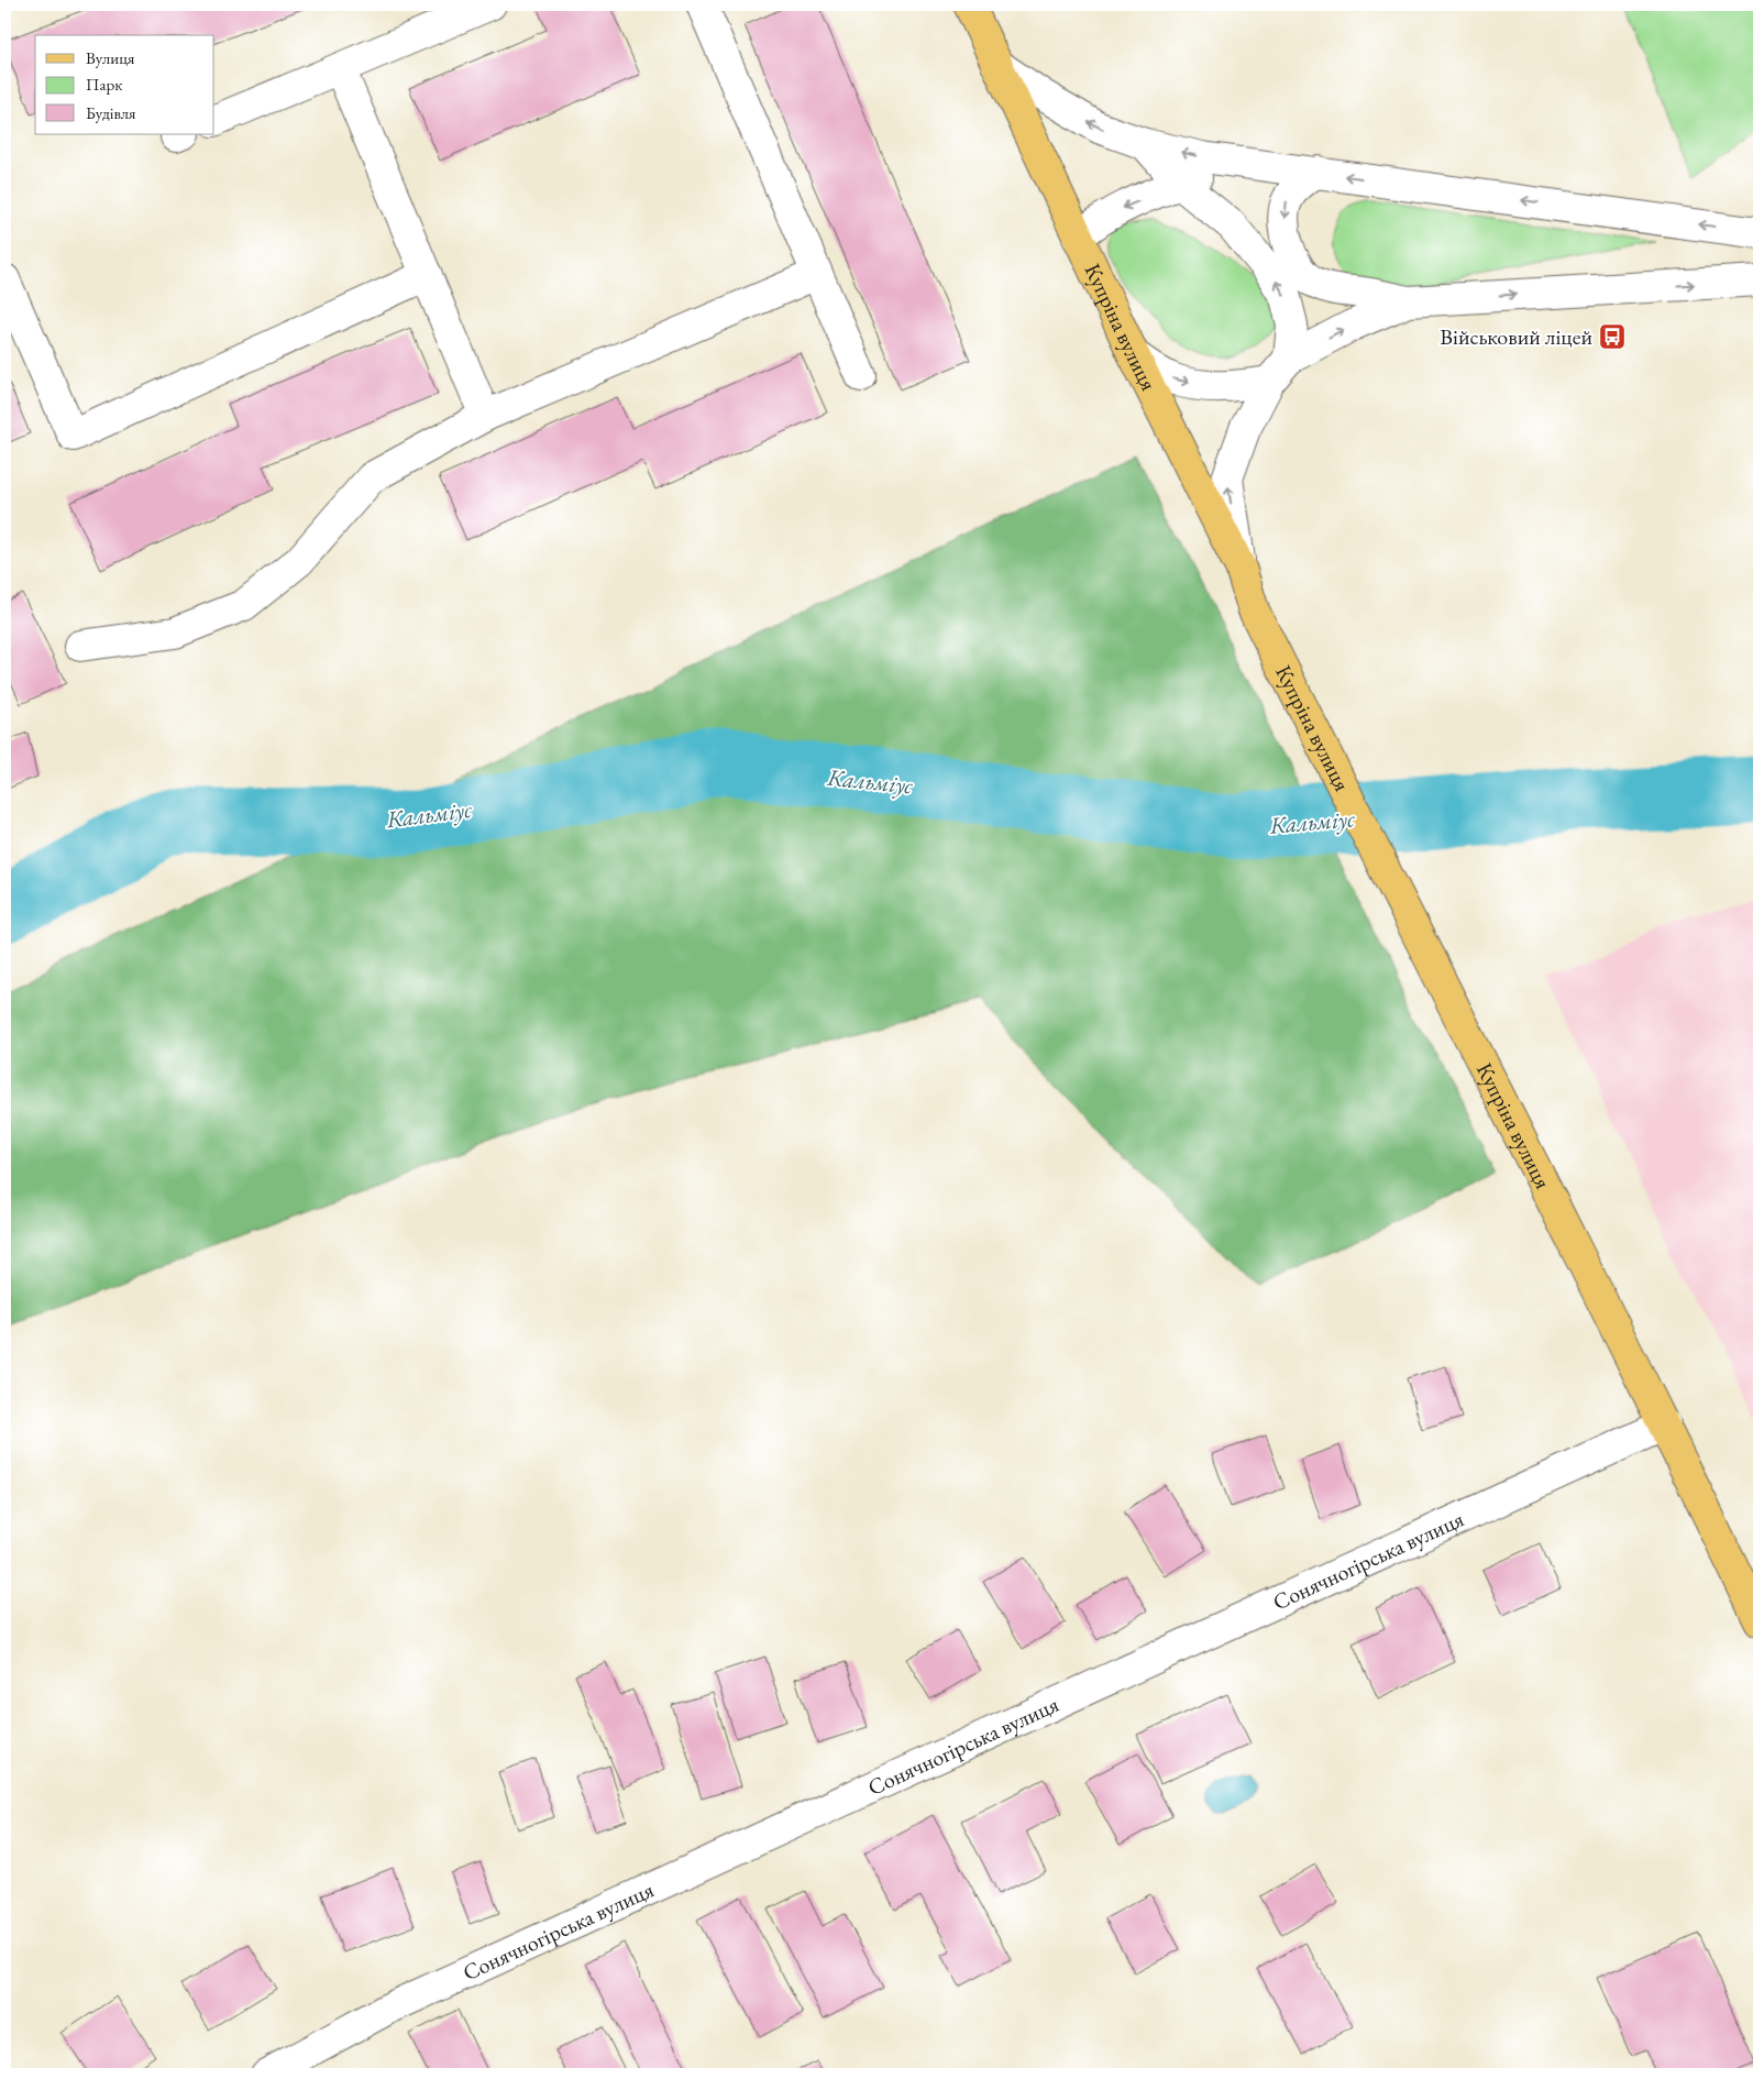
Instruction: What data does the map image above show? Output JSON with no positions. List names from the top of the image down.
{
  "streets": {
    "main road": ["Купріна вулиця"],
    "street": ["Сонячногірська вулиця"]
  },
  "crossings": [
    ["Купріна вулиця", "Сонячногірська вулиця"]
  ],
  "water": ["Кальміус"],
  "places": {
    "bus stop": ["Військовий ліцей"]
  },
  "legend": ["Вулиця", "Парк", "Будівля"]
}
